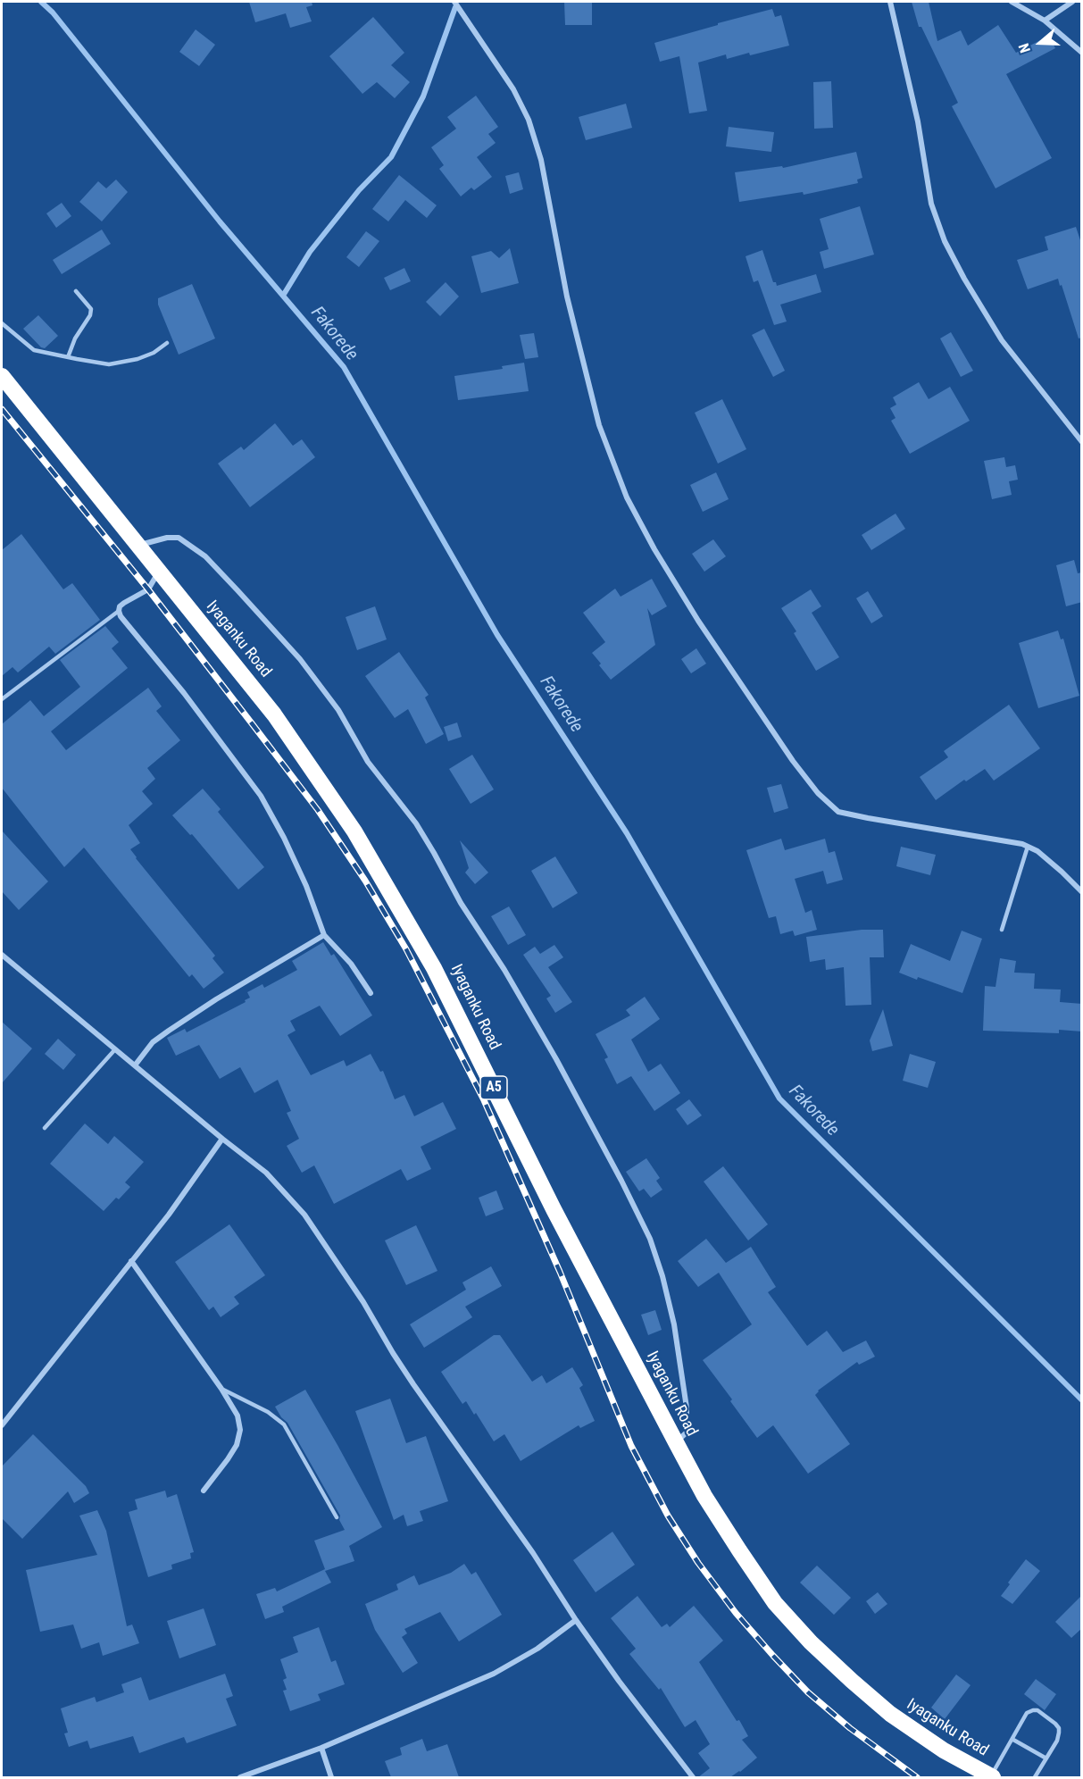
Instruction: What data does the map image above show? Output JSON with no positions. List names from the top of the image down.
{
  "streets": {
    "highway": ["Iyaganku Road", "A5"]
  },
  "water": ["Fakorede"],
  "north": "left"
}
